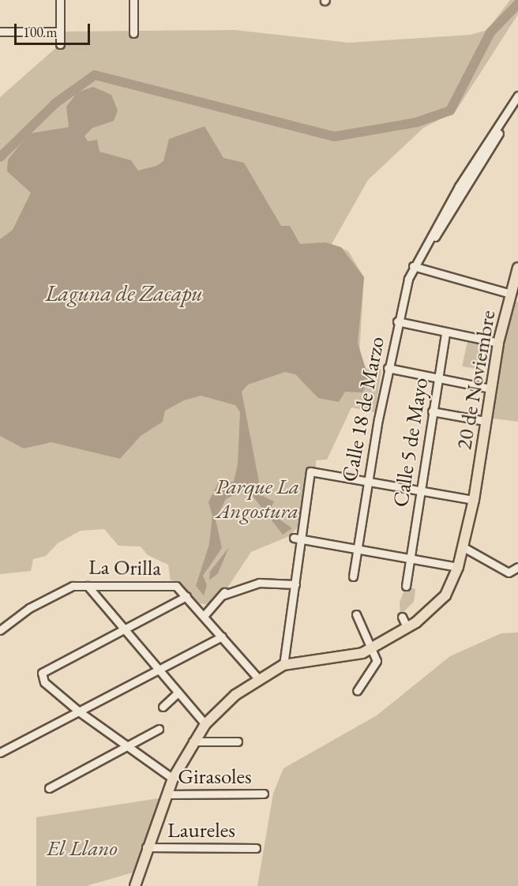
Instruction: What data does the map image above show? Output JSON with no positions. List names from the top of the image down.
{
  "streets": {
    "main road": ["20 de Noviembre"],
    "street": [
      "Calle 18 de Marzo",
      "Calle 5 de Mayo",
      "La Orilla",
      "Girasoles",
      "Laureles"
    ]
  },
  "water": ["Laguna de Zacapu"],
  "parks": ["Parque La Angostura", "El Llano"],
  "scale_bar": "100 m"
}
